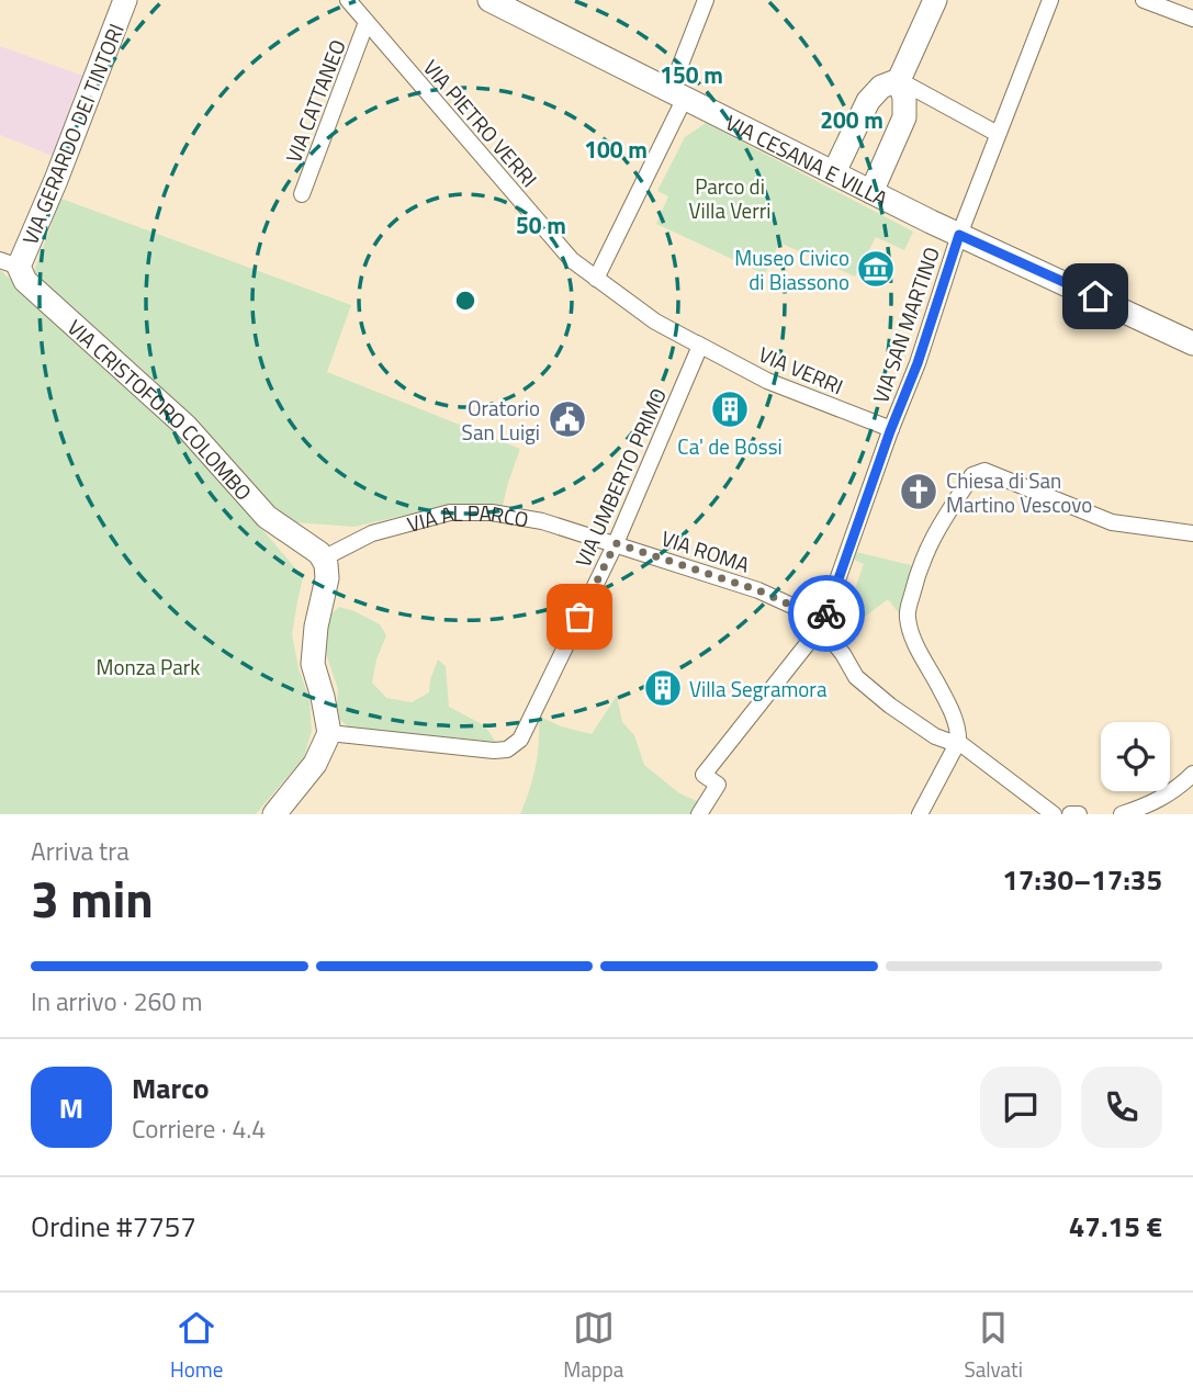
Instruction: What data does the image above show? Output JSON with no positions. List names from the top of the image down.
{
  "streets": {
    "street": [
      "VIA CATTANEO",
      "VIA PIETRO VERRI",
      "VIA GERARDO DEI TINTORI",
      "VIA CESANA E VILLA",
      "VIA SAN MARTINO",
      "VIA VERRI",
      "VIA CRISTOFORO COLOMBO",
      "VIA UMBERTO PRIMO",
      "VIA AL PARCO",
      "VIA ROMA"
    ]
  },
  "crossings": [
    ["VIA CATTANEO", "VIA PIETRO VERRI"],
    ["VIA PIETRO VERRI", "VIA VERRI"],
    ["VIA PIETRO VERRI", "VIA UMBERTO PRIMO"],
    ["VIA GERARDO DEI TINTORI", "VIA CRISTOFORO COLOMBO"],
    ["VIA CESANA E VILLA", "VIA SAN MARTINO"],
    ["VIA SAN MARTINO", "VIA VERRI"],
    ["VIA SAN MARTINO", "VIA ROMA"],
    ["VIA VERRI", "VIA UMBERTO PRIMO"],
    ["VIA CRISTOFORO COLOMBO", "VIA AL PARCO"],
    ["VIA UMBERTO PRIMO", "VIA AL PARCO"],
    ["VIA UMBERTO PRIMO", "VIA ROMA"],
    ["VIA AL PARCO", "VIA ROMA"]
  ],
  "parks": ["Parco di Villa Verri", "Monza Park"],
  "places": {
    "museum": ["Museo Civico di Biassono"],
    "building": ["Ca' de Bossi", "Villa Segramora"],
    "public building": ["Oratorio San Luigi"],
    "church": ["Chiesa di San Martino Vescovo"]
  },
  "page": {
    "heading": ["3 min", "Arriva tra", "17:30–17:35"],
    "panel": [
      "Marco",
      "Corriere · 4.4",
      "Ordine #7757",
      "47.15 €"
    ],
    "bar": "In arrivo · 260 m",
    "round": "M",
    "tabs": ["Home", "Mappa", "Salvati"]
  },
  "rings": [
    "150 m",
    "200 m",
    "100 m",
    "50 m"
  ]
}
